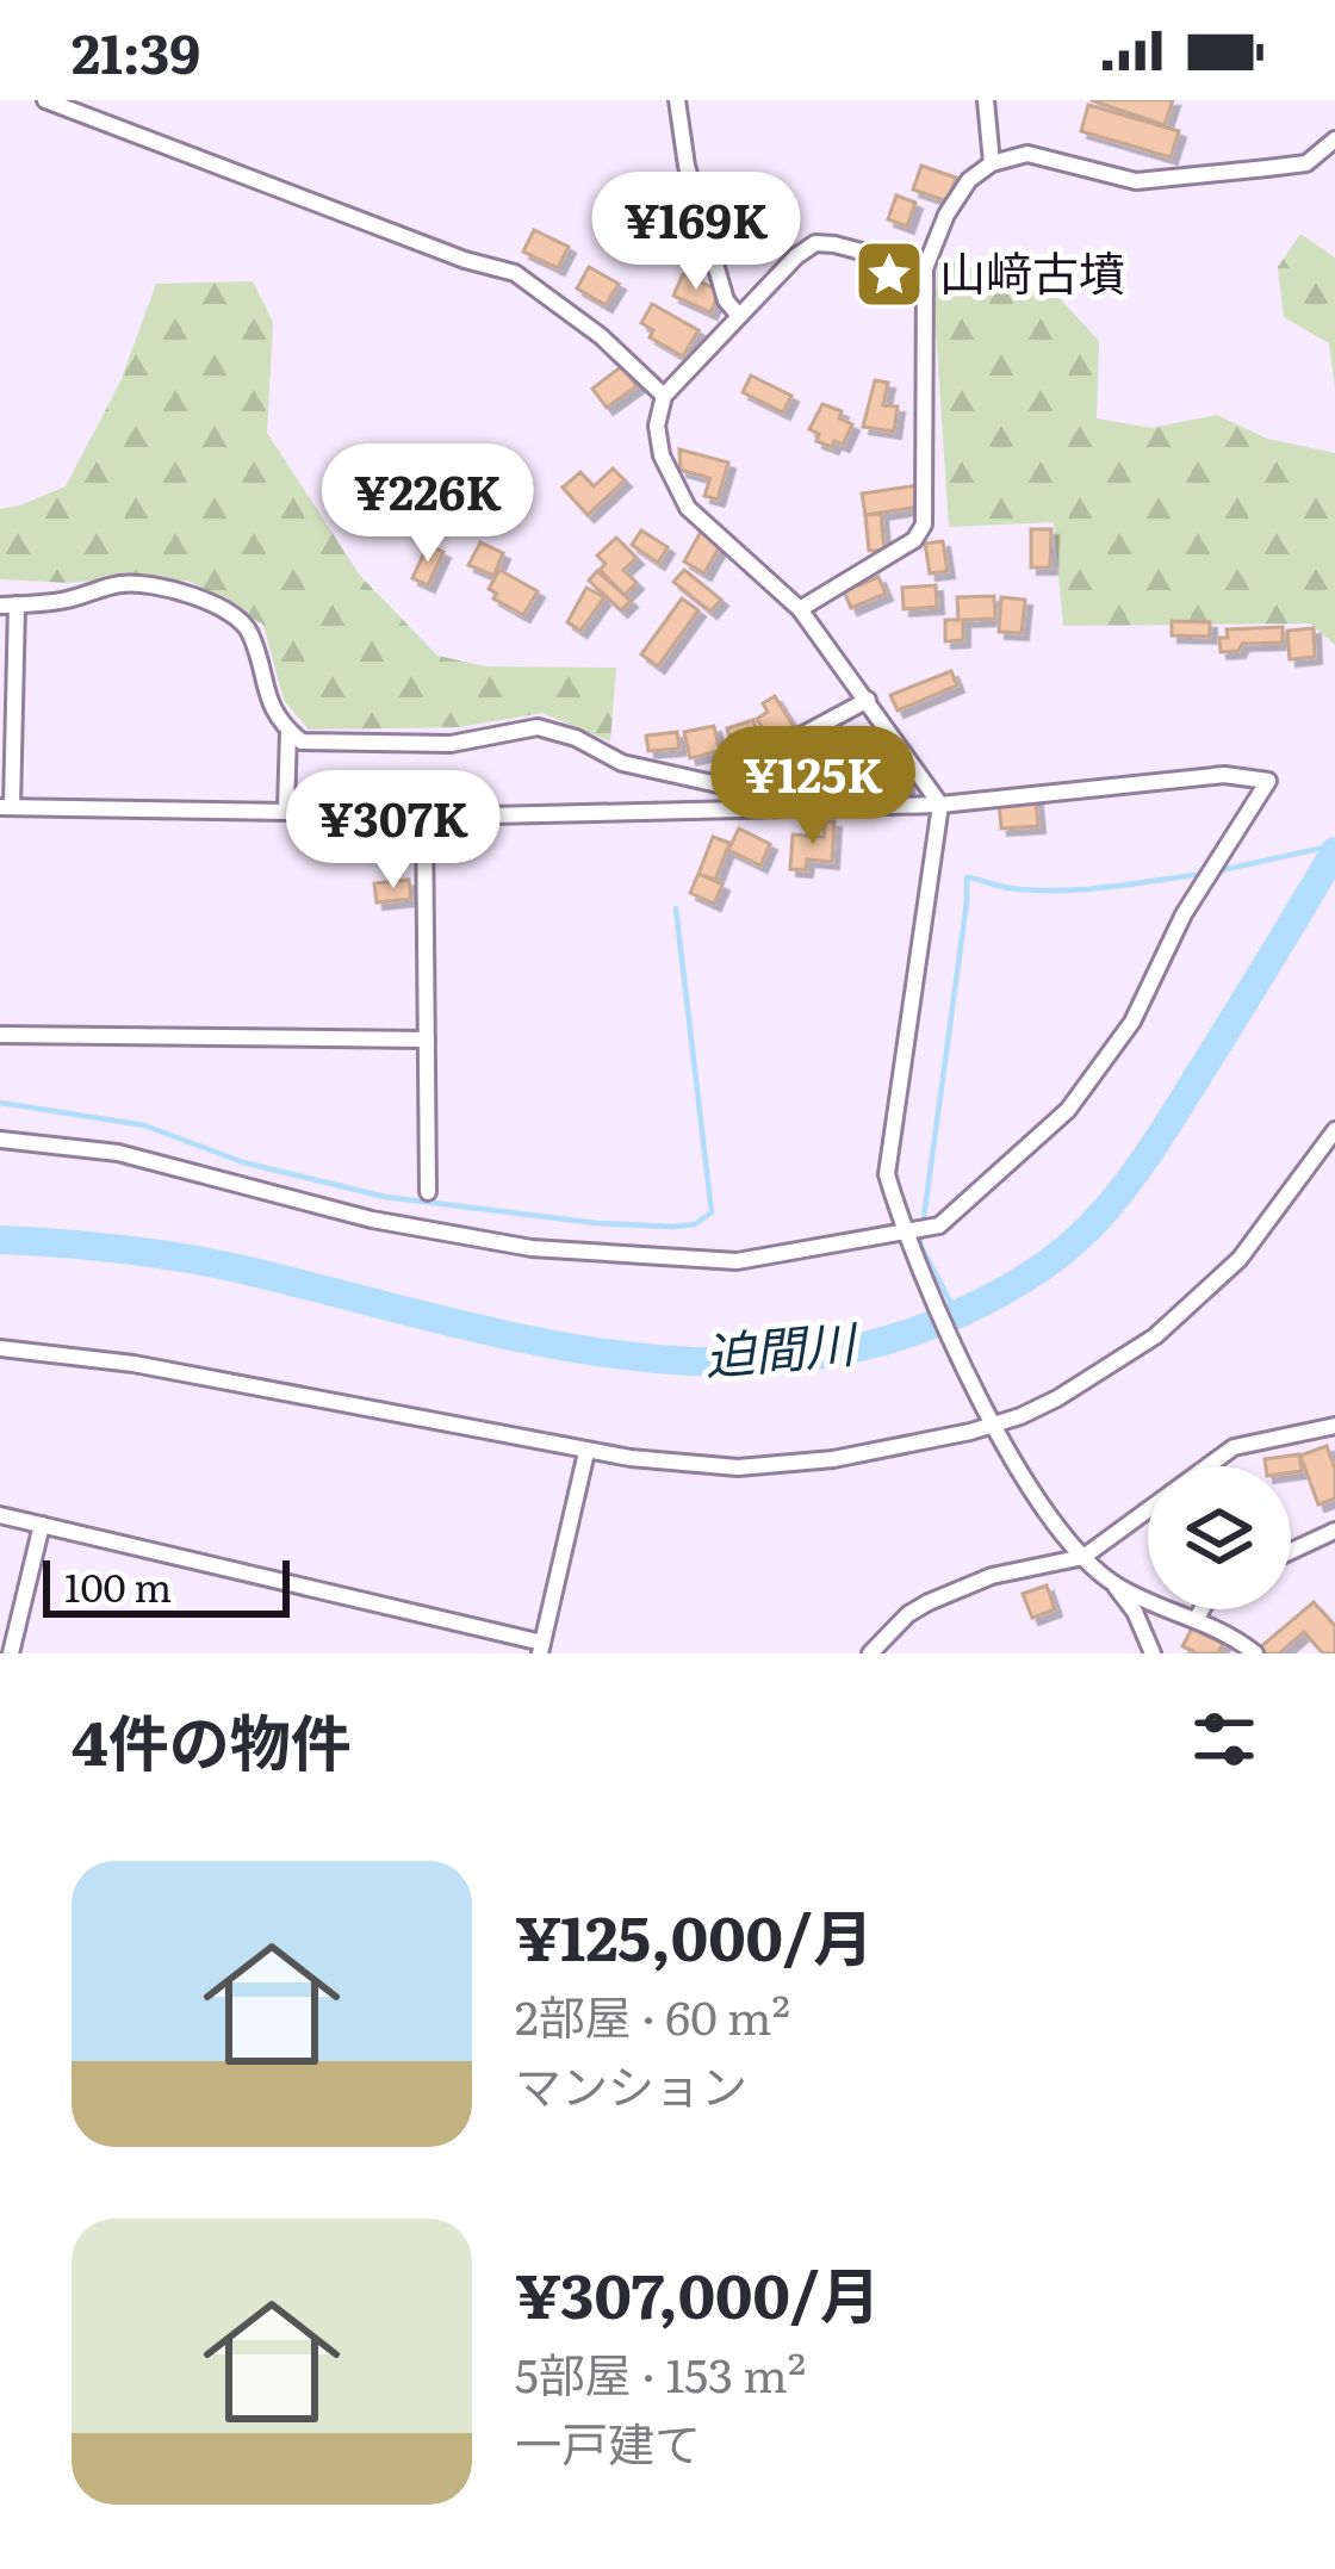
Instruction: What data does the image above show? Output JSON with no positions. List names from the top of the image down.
{
  "water": ["迫間川"],
  "places": {
    "place": ["山﨑古墳"]
  },
  "scale_bar": "100 m",
  "page": {
    "status": "21:39",
    "price": [
      "¥169K",
      "¥226K",
      "¥125K",
      "¥307K"
    ],
    "scale": "100 m",
    "heading": "4件の物件",
    "list": [
      {
        "name": "¥125,000/月",
        "note": "2部屋 · 60 m² · マンション"
      },
      {
        "name": "¥307,000/月",
        "note": "5部屋 · 153 m² · 一戸建て"
      }
    ]
  }
}
